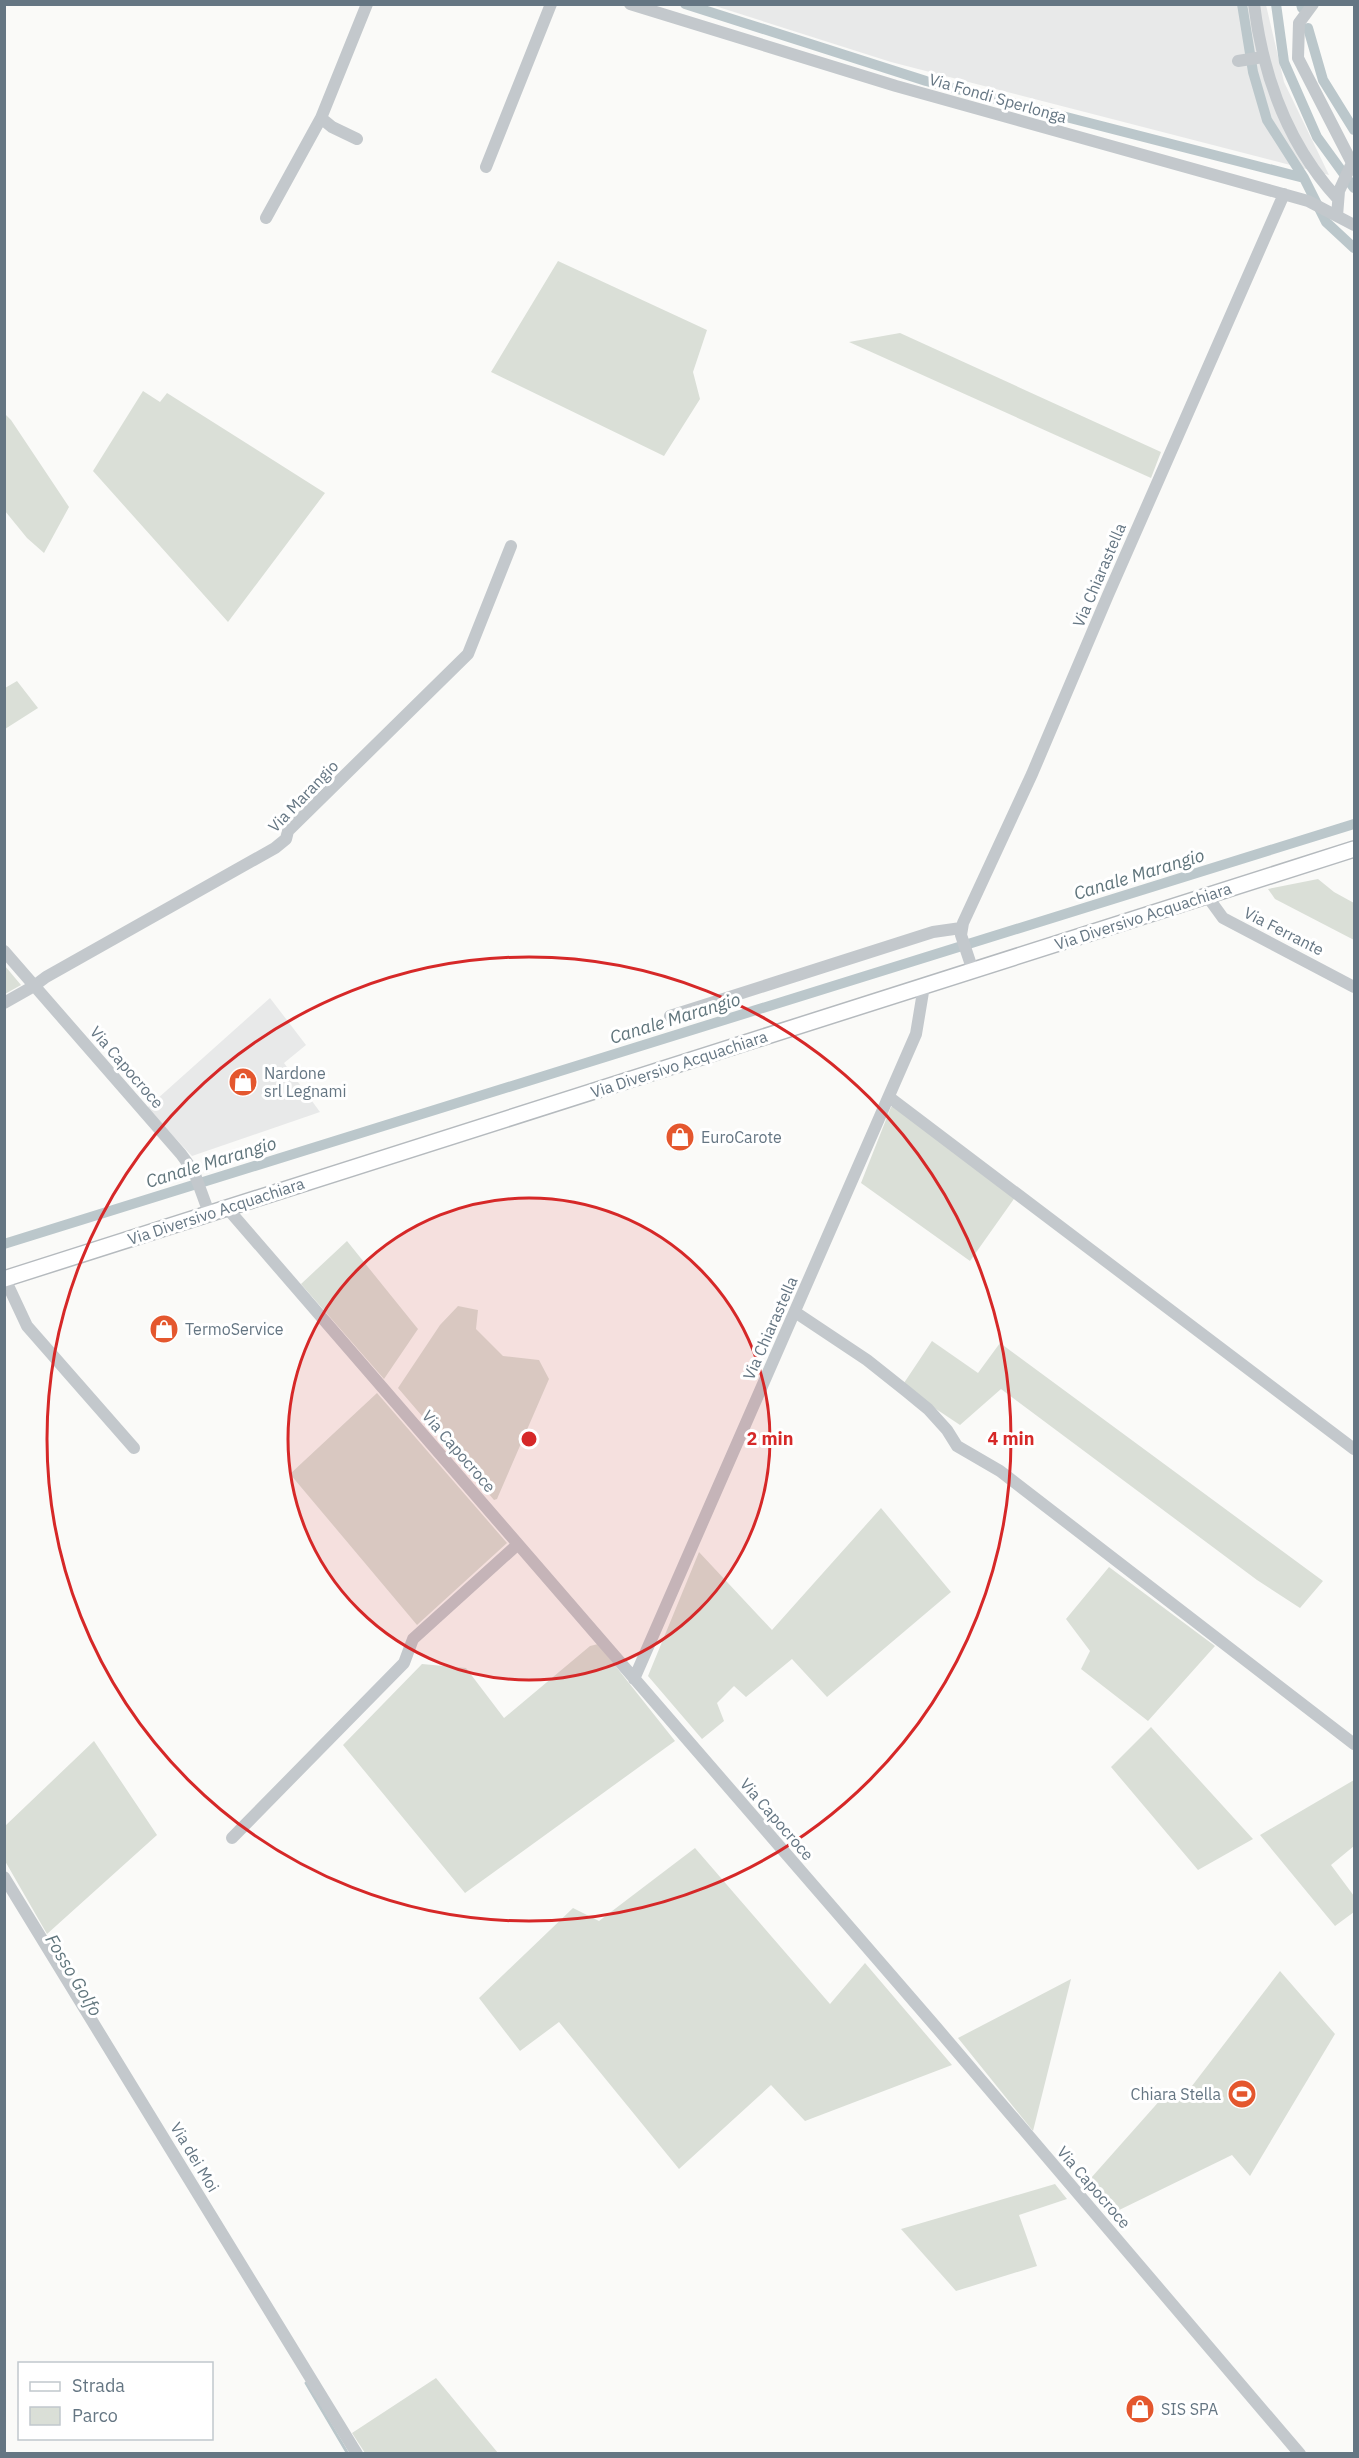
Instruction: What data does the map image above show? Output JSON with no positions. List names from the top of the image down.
{
  "streets": {
    "main road": ["Via Diversivo Acquachiara"],
    "street": [
      "Via Fondi Sperlonga",
      "Via Chiarastella",
      "Via Marangio",
      "Via Ferrante",
      "Via Capocroce",
      "Via dei Moi"
    ]
  },
  "crossings": [
    ["Via Fondi Sperlonga", "Via Chiarastella"],
    ["Via Chiarastella", "Via Diversivo Acquachiara"],
    ["Via Chiarastella", "Via Capocroce"],
    ["Via Marangio", "Via Capocroce"],
    ["Via Diversivo Acquachiara", "Via Ferrante"],
    ["Via Diversivo Acquachiara", "Via Capocroce"]
  ],
  "water": ["Canale Marangio", "Fosso Golfo"],
  "places": {
    "shop": [
      "Nardone srl Legnami",
      "EuroCarote",
      "TermoService",
      "SIS SPA"
    ],
    "sports": ["Chiara Stella"]
  },
  "legend": ["Strada", "Parco"],
  "rings": ["2 min", "4 min"]
}
